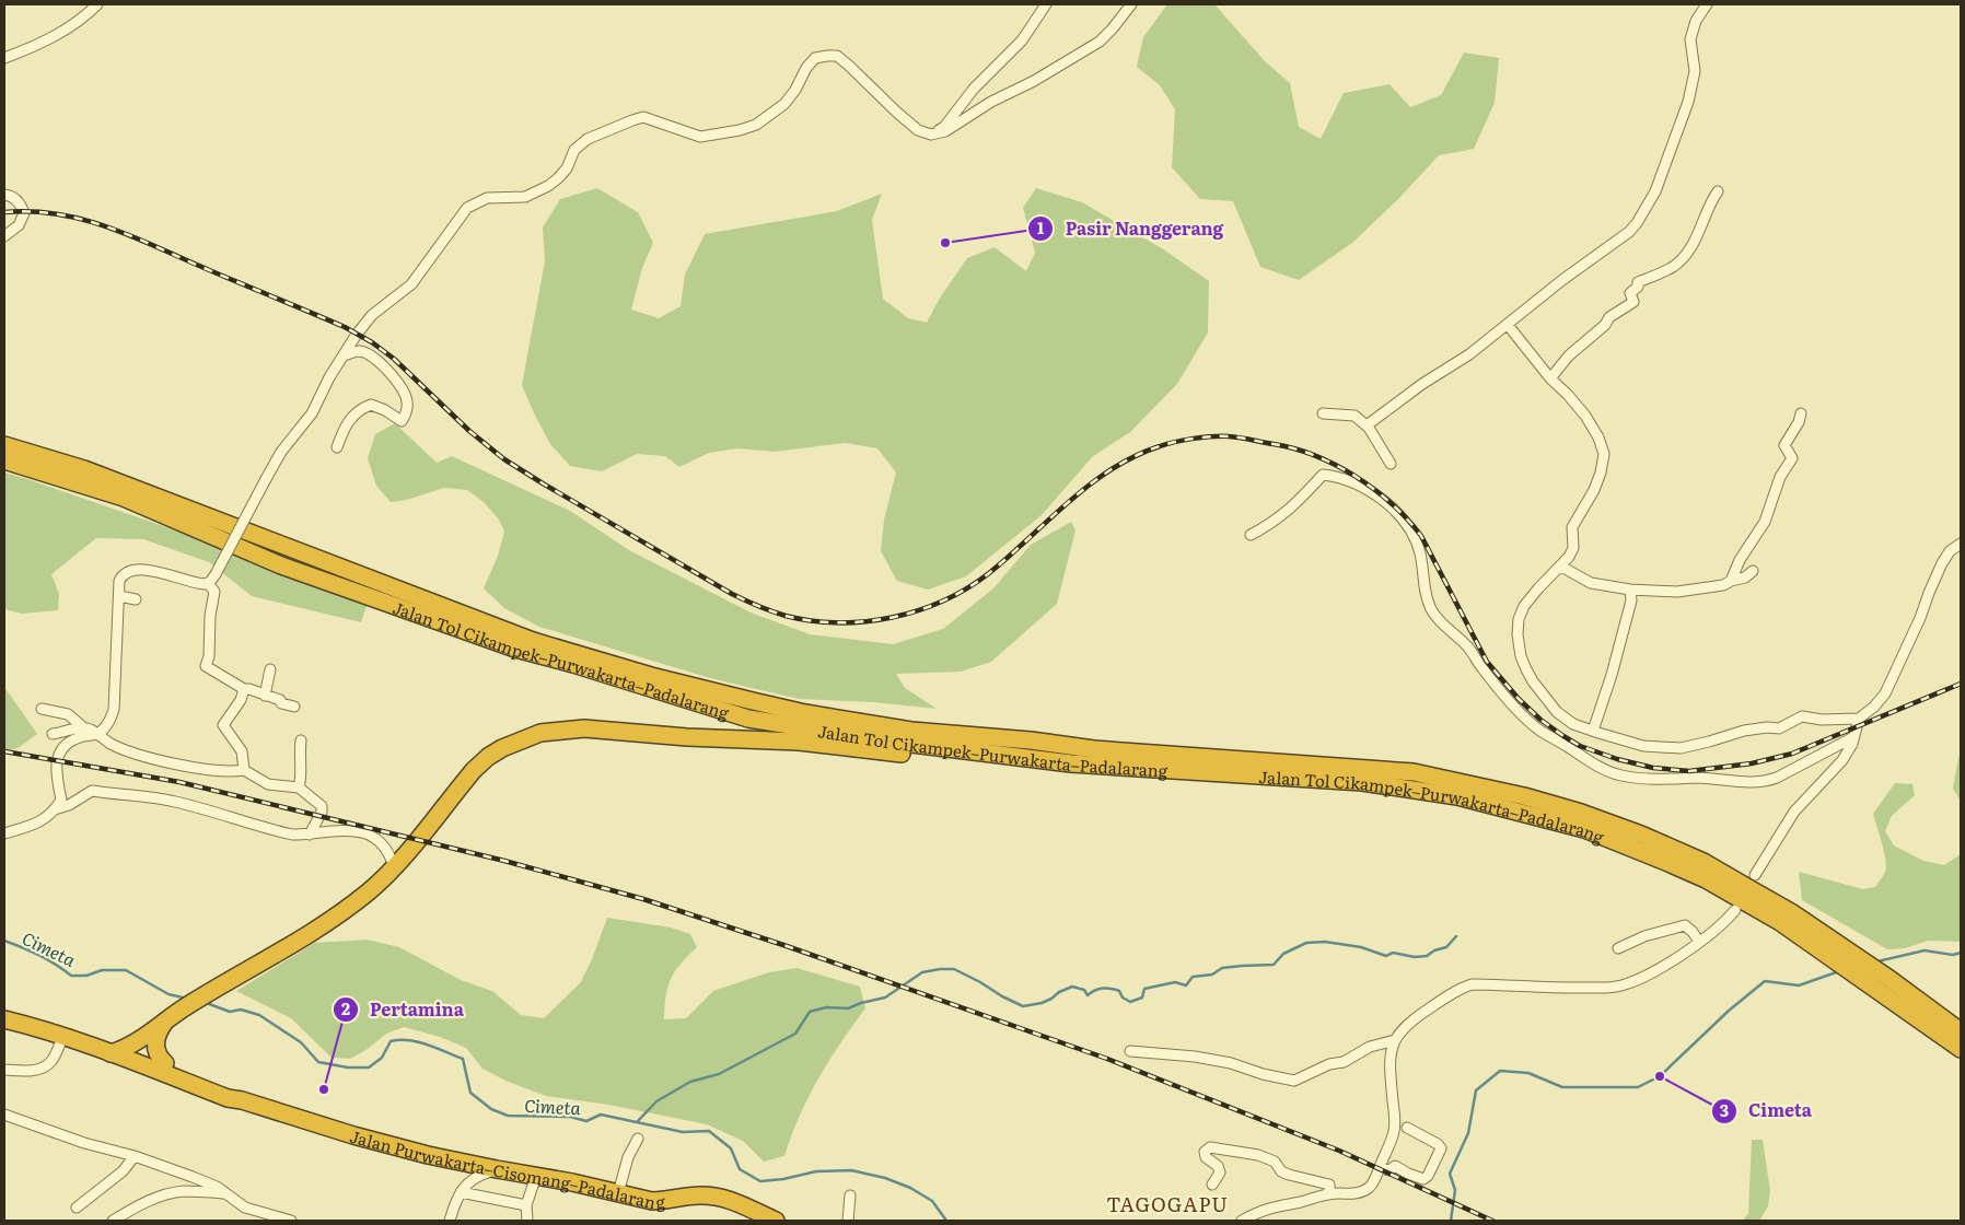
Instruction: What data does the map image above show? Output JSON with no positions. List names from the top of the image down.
{
  "streets": {
    "highway": ["Jalan Tol Cikampek–Purwakarta–Padalarang", "Jalan Purwakarta–Cisomang–Padalarang"]
  },
  "districts": ["TAGOGAPU"],
  "water": ["Cimeta"],
  "places": ["Pasir Nanggerang", "Cimeta", "Pertamina"]
}
